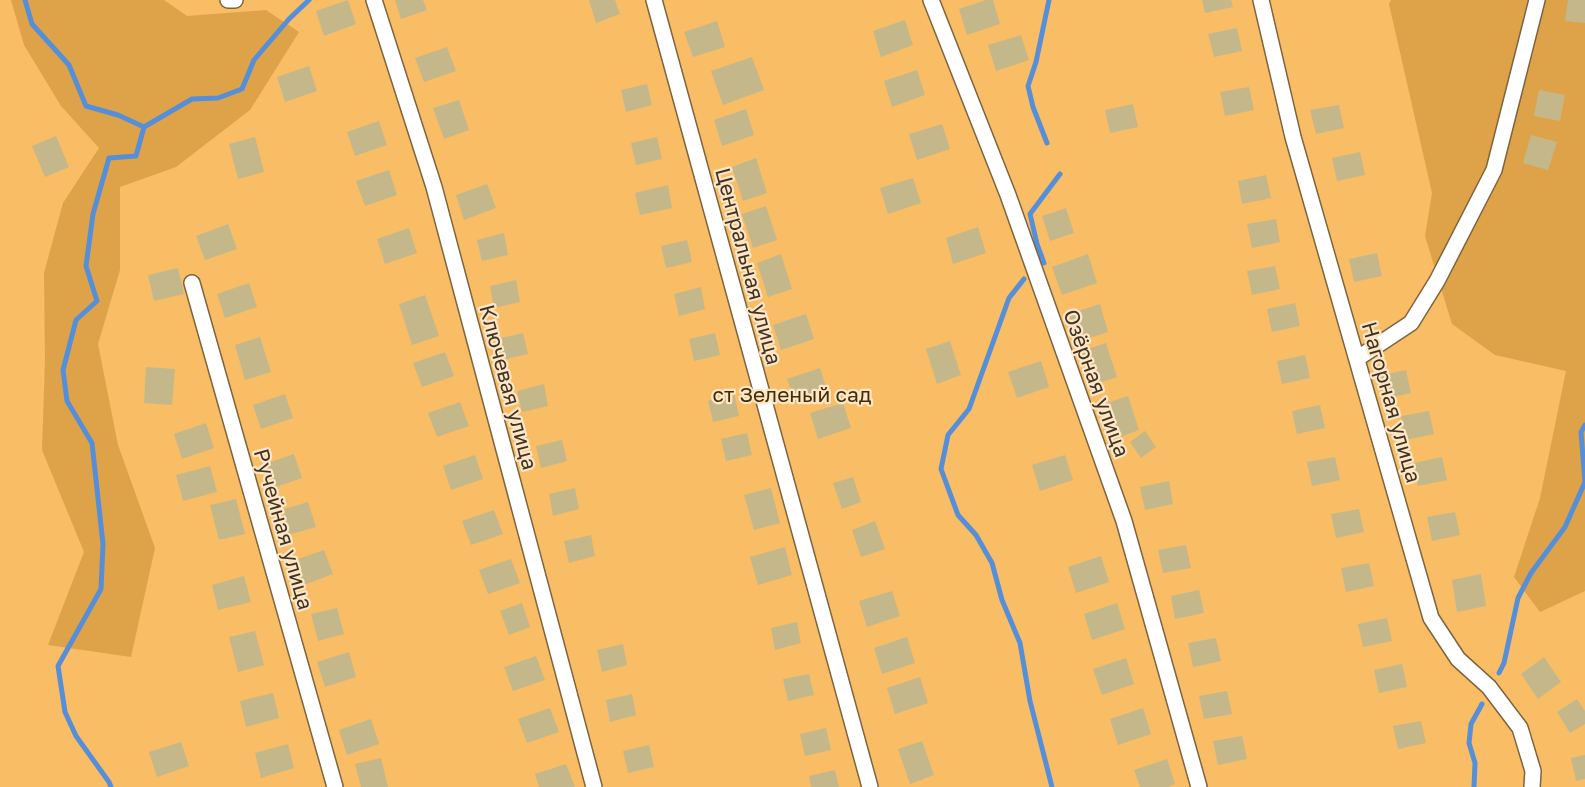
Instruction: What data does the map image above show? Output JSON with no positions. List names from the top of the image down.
{
  "streets": {
    "street": [
      "Центральная улица",
      "Озёрная улица",
      "Ключевая улица",
      "Нагорная улица",
      "Ручейная улица"
    ]
  },
  "parks": ["ст Зеленый сад"]
}
